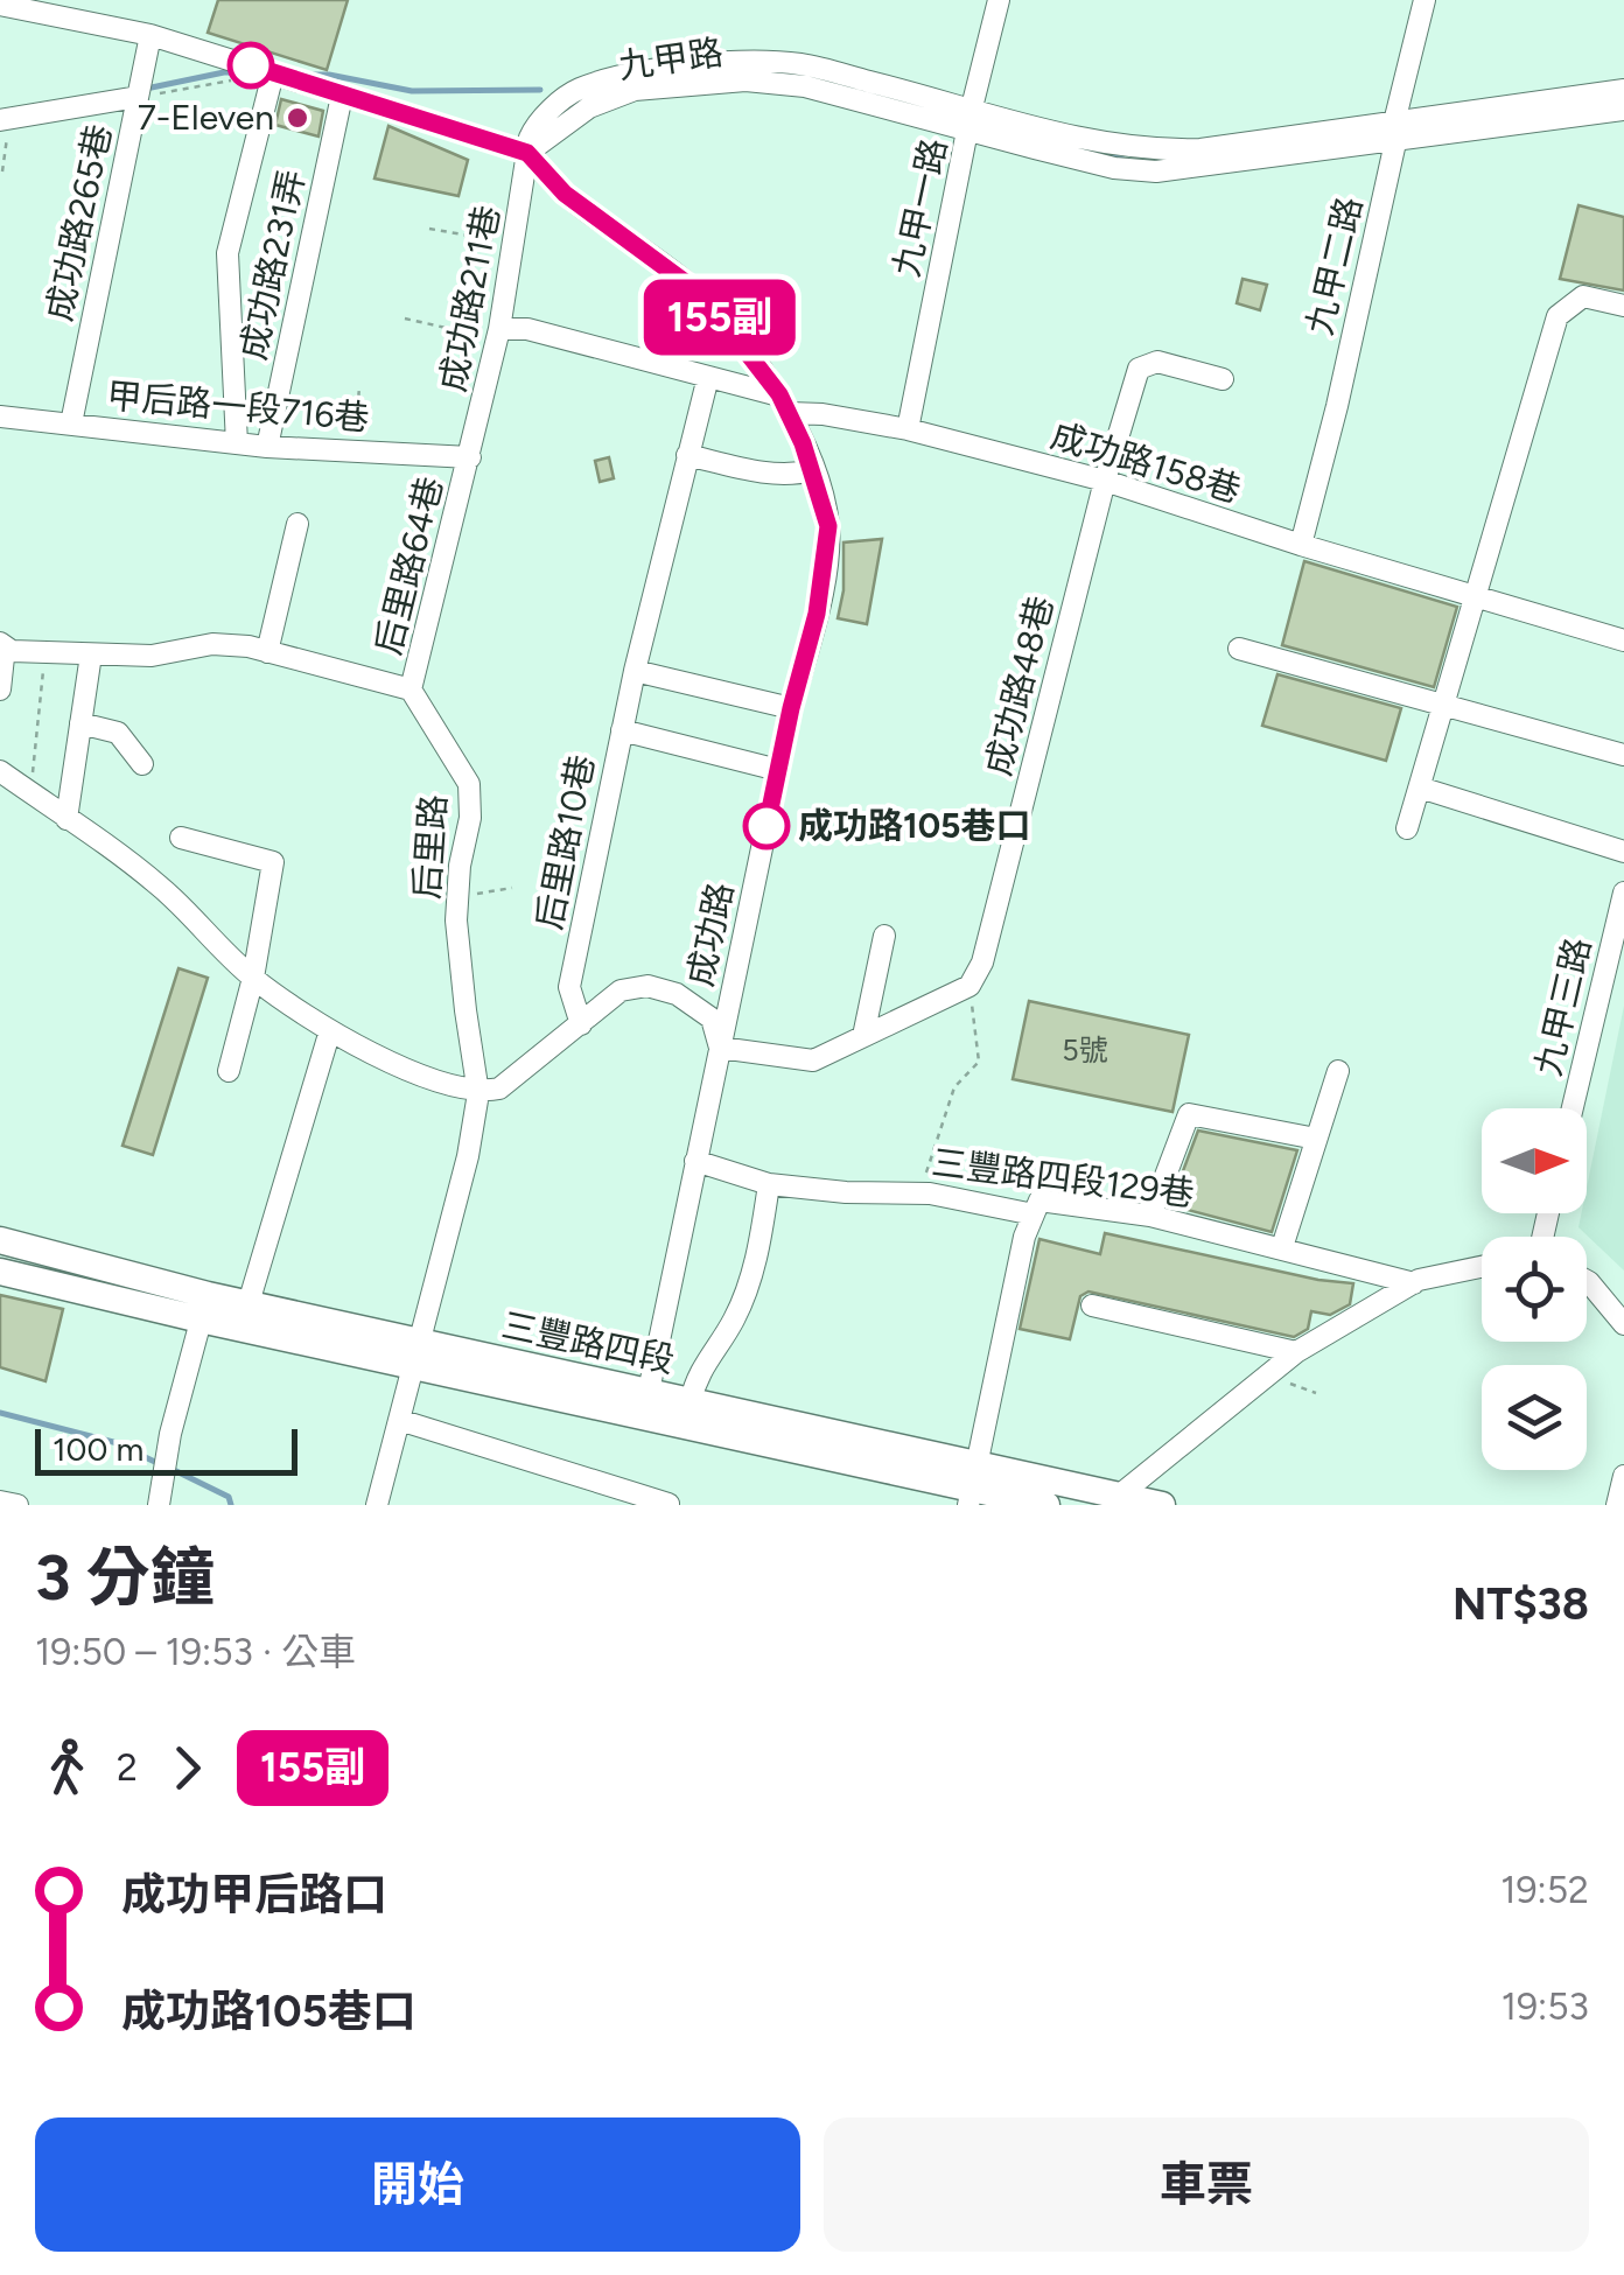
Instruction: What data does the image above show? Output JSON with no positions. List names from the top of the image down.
{
  "streets": {
    "main road": ["三豐路四段"],
    "street": [
      "九甲路",
      "九甲一路",
      "成功路265巷",
      "成功路231弄",
      "九甲二路",
      "成功路211巷",
      "甲后路一段716巷",
      "成功路158巷",
      "后里路64巷",
      "成功路48巷",
      "后里路10巷",
      "后里路",
      "成功路",
      "九甲三路",
      "三豐路四段129巷"
    ]
  },
  "crossings": [
    ["九甲路", "九甲一路"],
    ["九甲路", "九甲二路"],
    ["九甲路", "成功路211巷"],
    ["九甲路", "成功路"],
    ["九甲一路", "成功路158巷"],
    ["成功路265巷", "甲后路一段716巷"],
    ["成功路265巷", "成功路"],
    ["成功路231弄", "甲后路一段716巷"],
    ["成功路231弄", "成功路"],
    ["九甲二路", "成功路158巷"],
    ["成功路211巷", "甲后路一段716巷"],
    ["成功路211巷", "成功路158巷"],
    ["成功路211巷", "后里路64巷"],
    ["成功路211巷", "成功路"],
    ["甲后路一段716巷", "后里路64巷"],
    ["成功路158巷", "成功路48巷"],
    ["成功路158巷", "后里路10巷"],
    ["成功路158巷", "成功路"],
    ["后里路64巷", "后里路"],
    ["后里路", "三豐路四段"],
    ["成功路", "三豐路四段129巷"],
    ["成功路", "三豐路四段"]
  ],
  "places": ["7-Eleven", "成功路105巷口"],
  "lines": ["bus line 155副"],
  "house_numbers": ["5號"],
  "scale_bar": "100 m",
  "north": "right",
  "page": {
    "on_map": "155副",
    "scale": "100 m",
    "heading": ["3 分鐘", "19:50 – 19:53 · 公車", "NT$38"],
    "legs": ["2", "155副"],
    "list": [
      {
        "name": "成功甲后路口",
        "value": "19:52"
      },
      {
        "name": "成功路105巷口",
        "value": "19:53"
      }
    ],
    "buttons": ["開始", "車票"]
  }
}
